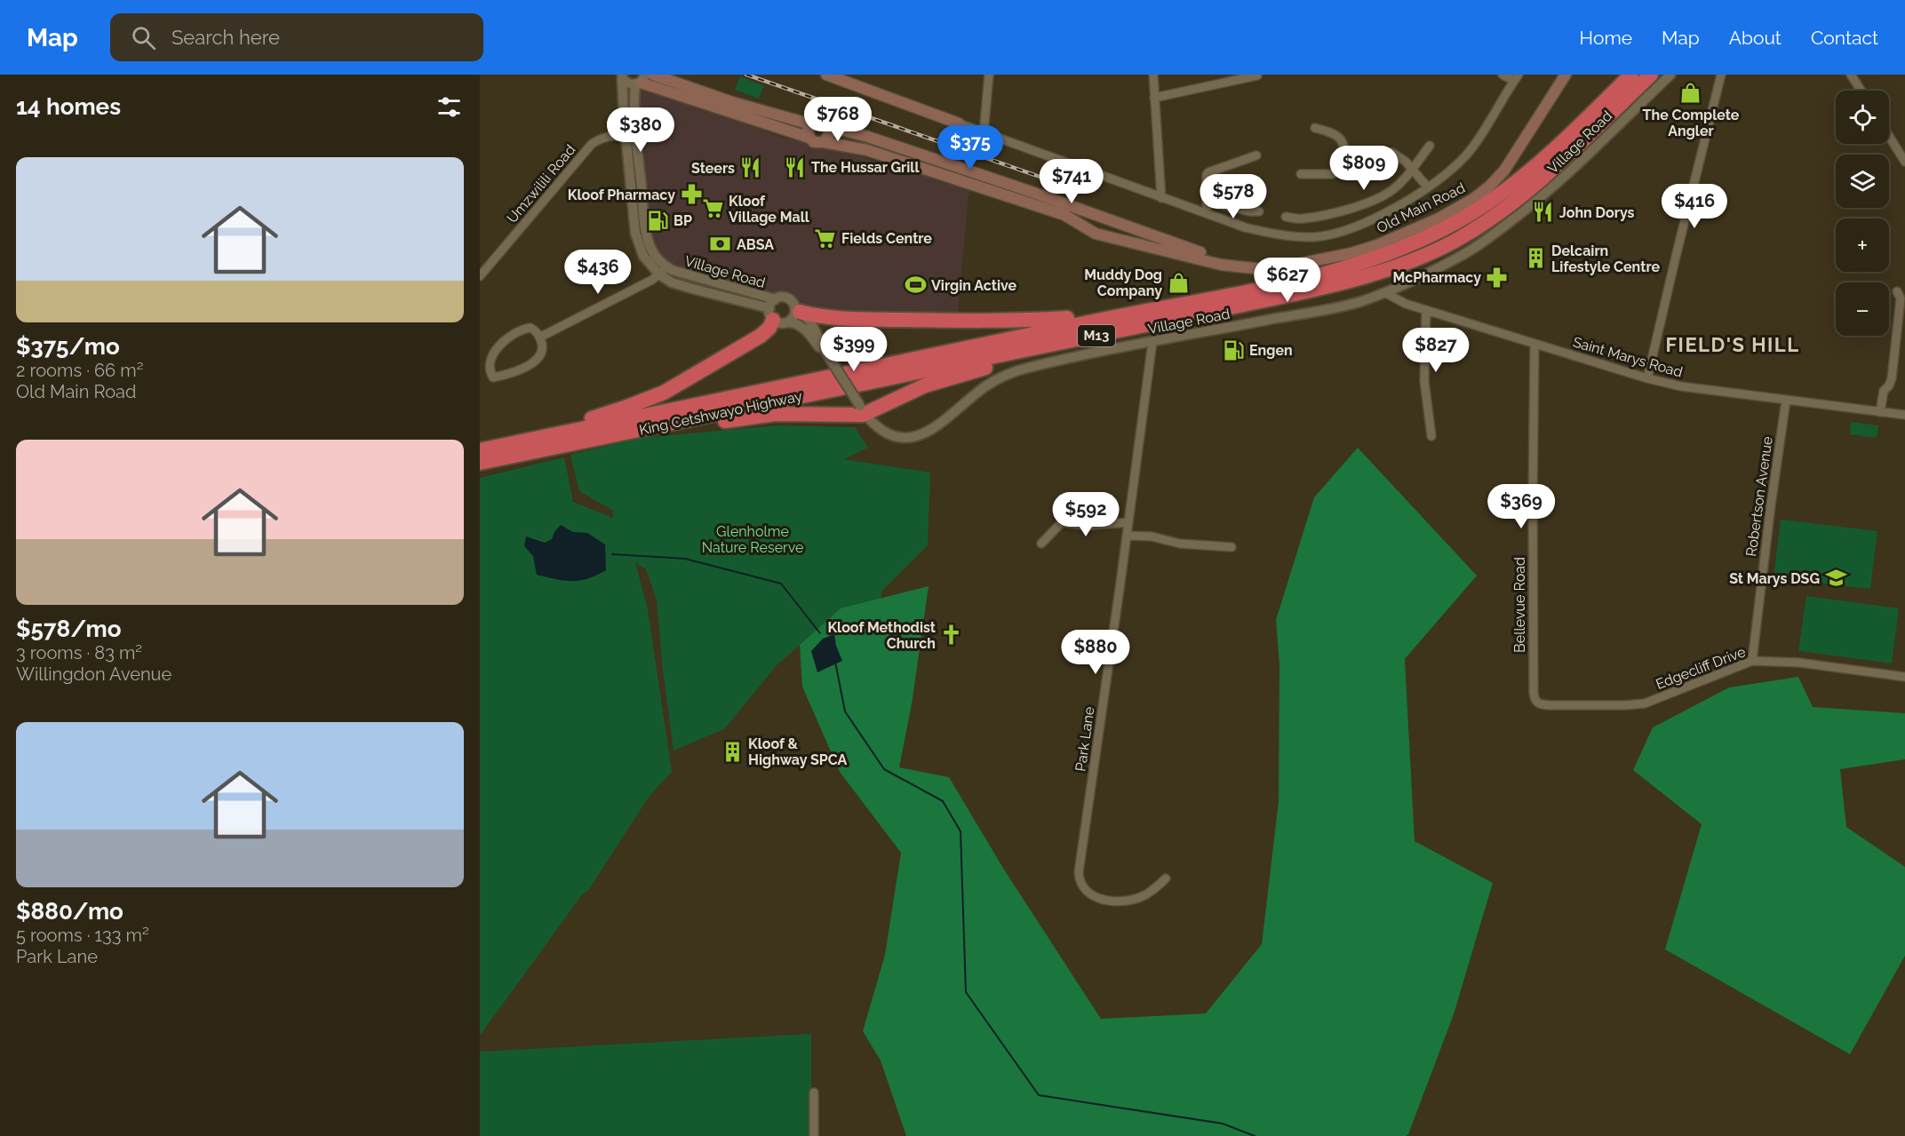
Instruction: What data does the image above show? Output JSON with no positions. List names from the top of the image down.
{
  "streets": {
    "highway": ["M13", "King Cetshwayo Highway"],
    "main road": ["Old Main Road"],
    "street": [
      "Village Road",
      "Umzwilili Road",
      "Saint Marys Road",
      "Robertson Avenue",
      "Bellevue Road",
      "Edgecliff Drive",
      "Park Lane"
    ]
  },
  "crossings": [
    ["Village Road", "Umzwilili Road"],
    ["Village Road", "Saint Marys Road"],
    ["Village Road", "Park Lane"],
    ["Saint Marys Road", "Robertson Avenue"],
    ["Saint Marys Road", "Bellevue Road"],
    ["Robertson Avenue", "Edgecliff Drive"],
    ["Bellevue Road", "Edgecliff Drive"]
  ],
  "districts": ["FIELD'S HILL"],
  "parks": ["Glenholme Nature Reserve"],
  "places": {
    "shop": ["The Complete Angler", "Muddy Dog Company"],
    "restaurant": ["The Hussar Grill", "Steers", "John Dorys"],
    "pharmacy": ["Kloof Pharmacy", "McPharmacy"],
    "supermarket": ["Kloof Village Mall", "Fields Centre"],
    "fuel station": ["BP", "Engen"],
    "bank": ["ABSA"],
    "building": ["Delcairn Lifestyle Centre", "Kloof & Highway SPCA"],
    "sports": ["Virgin Active"],
    "school or university": ["St Marys DSG"],
    "church": ["Kloof Methodist Church"]
  },
  "page": {
    "header": "Map",
    "search": "Search here",
    "nav": [
      "Home",
      "Map",
      "About",
      "Contact"
    ],
    "heading": "14 homes",
    "map_buttons": ["+", "−"],
    "price": [
      "$768",
      "$380",
      "$375",
      "$809",
      "$741",
      "$578",
      "$416",
      "$436",
      "$627",
      "$399",
      "$827",
      "$369",
      "$592",
      "$880"
    ],
    "list": [
      {
        "name": "$375/mo",
        "note": "2 rooms · 66 m² · Old Main Road"
      },
      {
        "name": "$578/mo",
        "note": "3 rooms · 83 m² · Willingdon Avenue"
      },
      {
        "name": "$880/mo",
        "note": "5 rooms · 133 m² · Park Lane"
      }
    ]
  }
}
